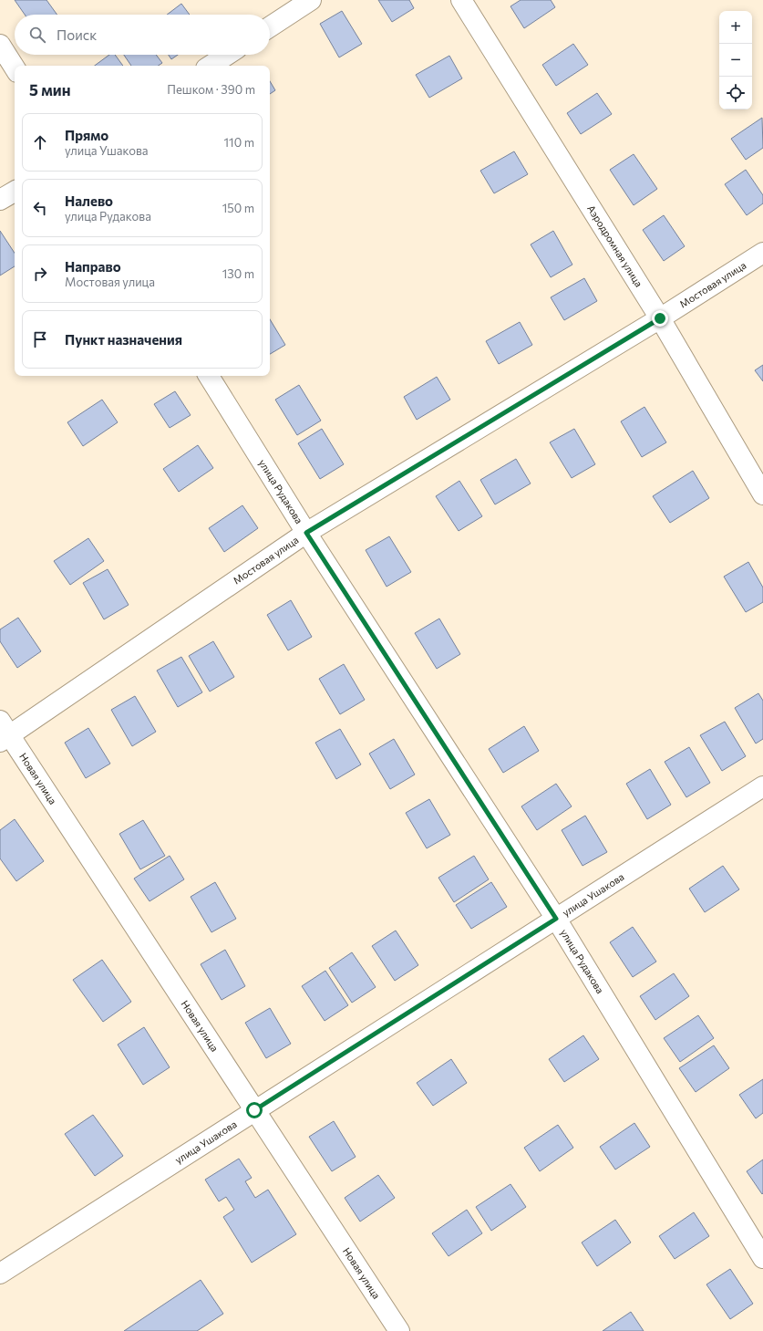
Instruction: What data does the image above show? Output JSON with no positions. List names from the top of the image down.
{
  "streets": {
    "street": [
      "Аэродромная улица",
      "Мостовая улица",
      "улица Рудакова",
      "Новая улица",
      "улица Ушакова"
    ]
  },
  "crossings": [
    ["Аэродромная улица", "Мостовая улица"],
    ["Мостовая улица", "улица Рудакова"],
    ["Мостовая улица", "Новая улица"],
    ["улица Рудакова", "улица Ушакова"],
    ["Новая улица", "улица Ушакова"]
  ],
  "page": {
    "map_buttons": ["+", "−"],
    "search": "Поиск",
    "heading": ["5 мин", "Пешком · 390 m"],
    "list": [
      ["Прямо", "улица Ушакова", "110 m"],
      ["Налево", "улица Рудакова", "150 m"],
      ["Направо", "Мостовая улица", "130 m"],
      "Пункт назначения"
    ]
  }
}
